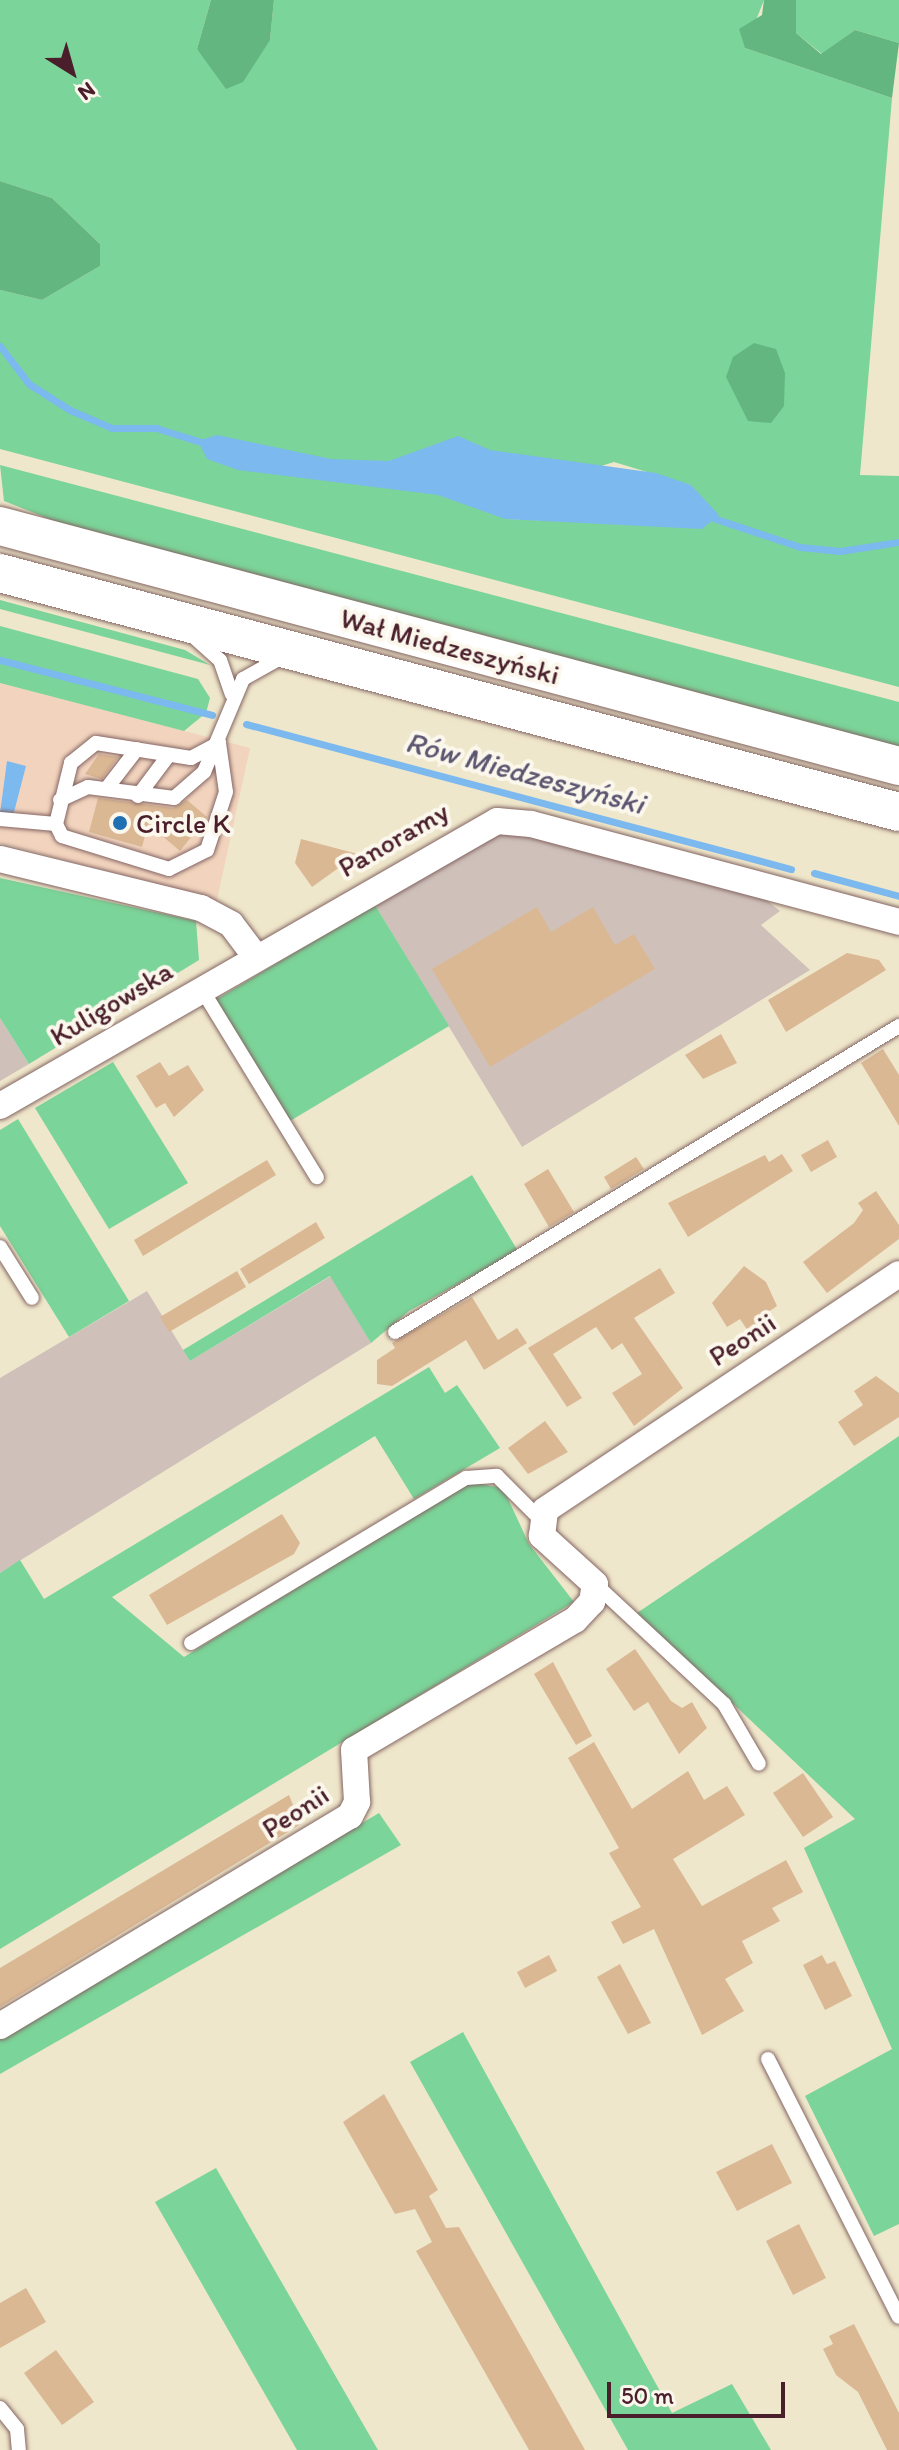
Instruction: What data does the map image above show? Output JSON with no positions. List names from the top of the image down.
{
  "streets": {
    "main road": ["Wał Miedzeszyński"],
    "street": ["Panoramy", "Kuligowska", "Peonii"]
  },
  "crossings": [
    ["Panoramy", "Kuligowska"]
  ],
  "water": ["Rów Miedzeszyński"],
  "places": ["Circle K"],
  "scale_bar": "50 m",
  "north": "bottom right"
}
